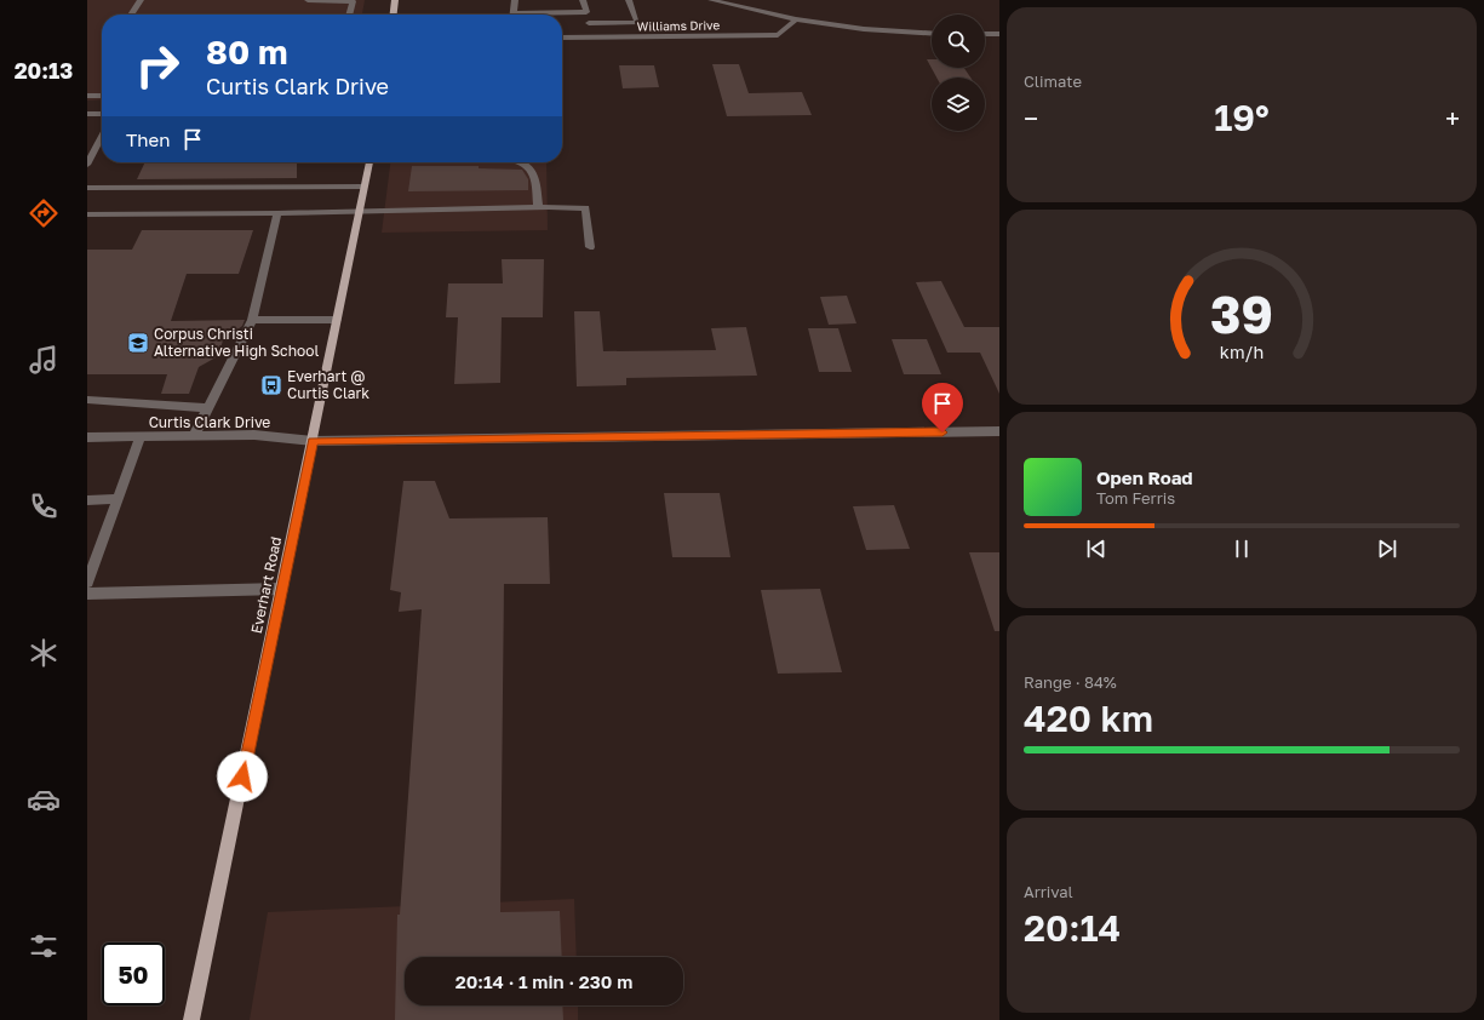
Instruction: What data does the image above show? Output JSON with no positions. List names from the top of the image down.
{
  "streets": {
    "main road": ["Everhart Road"],
    "street": ["Williams Drive", "Curtis Clark Drive"]
  },
  "crossings": [
    ["Curtis Clark Drive", "Everhart Road"]
  ],
  "places": {
    "school or university": ["Corpus Christi Alternative High School"],
    "bus stop": ["Everhart @ Curtis Clark"]
  },
  "page": {
    "tabs": "20:13",
    "tile": [
      "Climate",
      ["Range · 84%", "420 km"],
      ["Arrival", "20:14"]
    ],
    "turn": ["80 m", "Curtis Clark Drive"],
    "heat": ["−", "19°", "+"],
    "then": "Then",
    "song": ["Open Road", "Tom Ferris"],
    "limit": "50",
    "trip": "20:14 · 1 min · 230 m",
    "gauge": ["39", "km/h"]
  }
}
